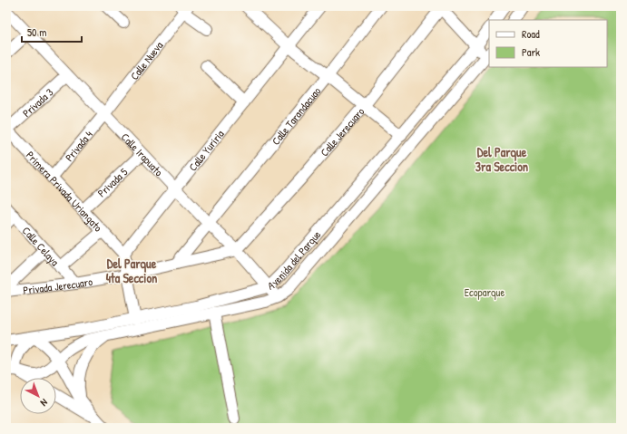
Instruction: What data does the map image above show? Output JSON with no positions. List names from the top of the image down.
{
  "streets": {
    "street": [
      "Calle Nueva",
      "Privada 3",
      "Calle Tarandacuao",
      "Calle Jerecuaro",
      "Privada 4",
      "Calle Yuriria",
      "Calle Irapuato",
      "Privada 5",
      "Primera Privada Uriangato",
      "Calle Celaya",
      "Avenida del Parque",
      "Privada Jerecuaro"
    ]
  },
  "crossings": [
    ["Calle Nueva", "Privada 4"],
    ["Calle Nueva", "Calle Irapuato"],
    ["Privada 3", "Calle Irapuato"],
    ["Privada 3", "Primera Privada Uriangato"],
    ["Calle Tarandacuao", "Calle Irapuato"],
    ["Calle Tarandacuao", "Privada Jerecuaro"],
    ["Calle Jerecuaro", "Calle Irapuato"],
    ["Calle Jerecuaro", "Privada Jerecuaro"],
    ["Privada 4", "Calle Irapuato"],
    ["Privada 4", "Primera Privada Uriangato"],
    ["Calle Yuriria", "Calle Irapuato"],
    ["Calle Yuriria", "Primera Privada Uriangato"],
    ["Calle Irapuato", "Privada 5"],
    ["Calle Irapuato", "Avenida del Parque"],
    ["Calle Irapuato", "Privada Jerecuaro"],
    ["Privada 5", "Primera Privada Uriangato"],
    ["Calle Celaya", "Privada Jerecuaro"]
  ],
  "districts": ["Del Parque 3ra Seccion", "Del Parque 4ta Seccion"],
  "parks": ["Ecoparque"],
  "legend": ["Road", "Park"],
  "scale_bar": "50 m",
  "north": "bottom right"
}
